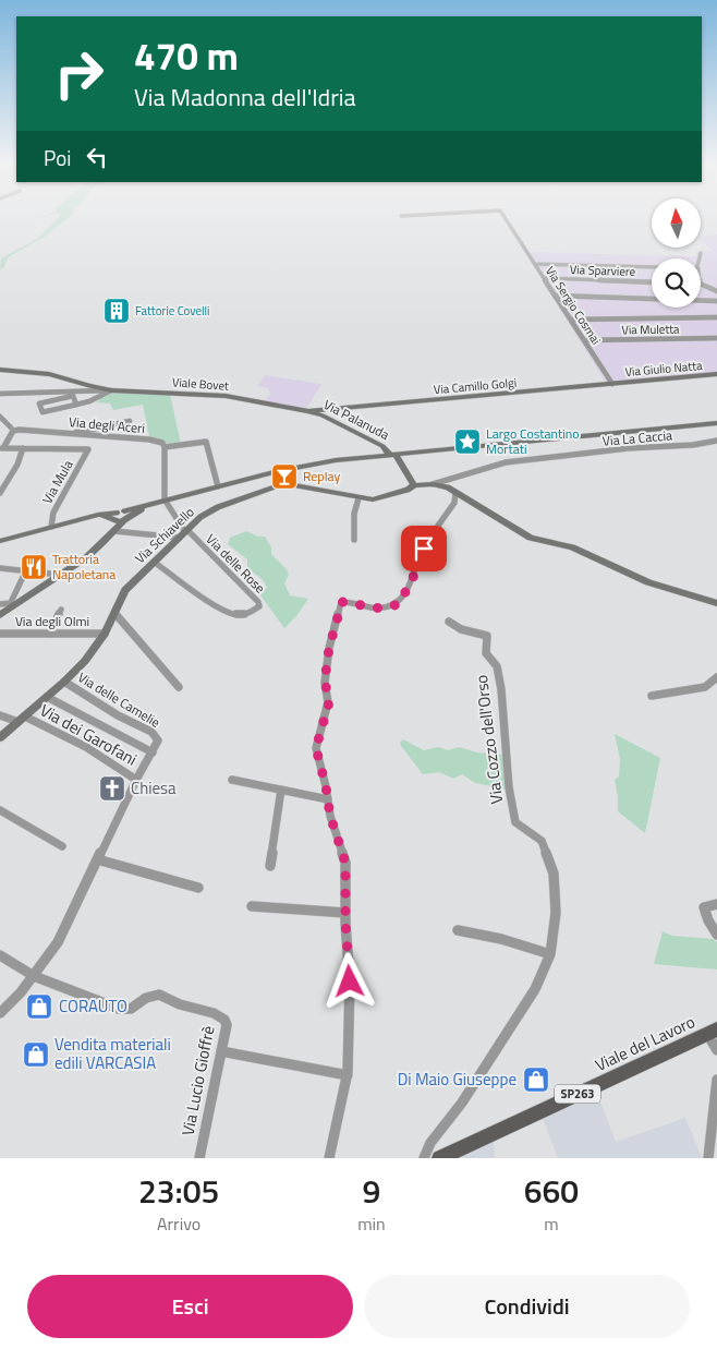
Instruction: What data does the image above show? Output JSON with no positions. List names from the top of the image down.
{
  "streets": {
    "main road": ["Viale del Lavoro", "SP263"],
    "street": [
      "Via Sparviere",
      "Via Sergio Cosmai",
      "Via Muletta",
      "Via Giulio Natta",
      "Viale Bovet",
      "Via Camillo Golgi",
      "Via Palanuda",
      "Via degli Aceri",
      "Via La Caccia",
      "Via Mula",
      "Via Schiavello",
      "Via delle Rose",
      "Via degli Olmi",
      "Via delle Camelie",
      "Via dei Garofani",
      "Via Cozzo dell'Orso",
      "Via Lucio Gioffrè"
    ]
  },
  "crossings": [
    ["Via Sparviere", "Via Sergio Cosmai"],
    ["Via Sergio Cosmai", "Via Muletta"],
    ["Via Sergio Cosmai", "Via Giulio Natta"],
    ["Via Sergio Cosmai", "Via Camillo Golgi"],
    ["Via Giulio Natta", "Via Camillo Golgi"],
    ["Viale Bovet", "Via Camillo Golgi"],
    ["Viale Bovet", "Via Palanuda"],
    ["Via Camillo Golgi", "Via Palanuda"],
    ["Via Palanuda", "Via Schiavello"],
    ["Via Schiavello", "Via delle Rose"],
    ["Via Schiavello", "Via degli Olmi"],
    ["Via Schiavello", "Via delle Camelie"],
    ["Via Schiavello", "Via dei Garofani"]
  ],
  "places": {
    "building": ["Fattorie Covelli"],
    "place": ["Largo Costantino Mortati"],
    "bar": ["Replay"],
    "restaurant": ["Trattoria Napoletana"],
    "church": ["Chiesa"],
    "shop": ["CORAUTO", "Vendita materiali edili VARCASIA", "Di Maio Giuseppe"]
  },
  "north": "top",
  "page": {
    "turn": ["470 m", "Via Madonna dell'Idria"],
    "then": "Poi",
    "eta": [
      "23:05",
      "Arrivo",
      "9",
      "min",
      "660",
      "m"
    ],
    "buttons": ["Esci", "Condividi"]
  }
}
